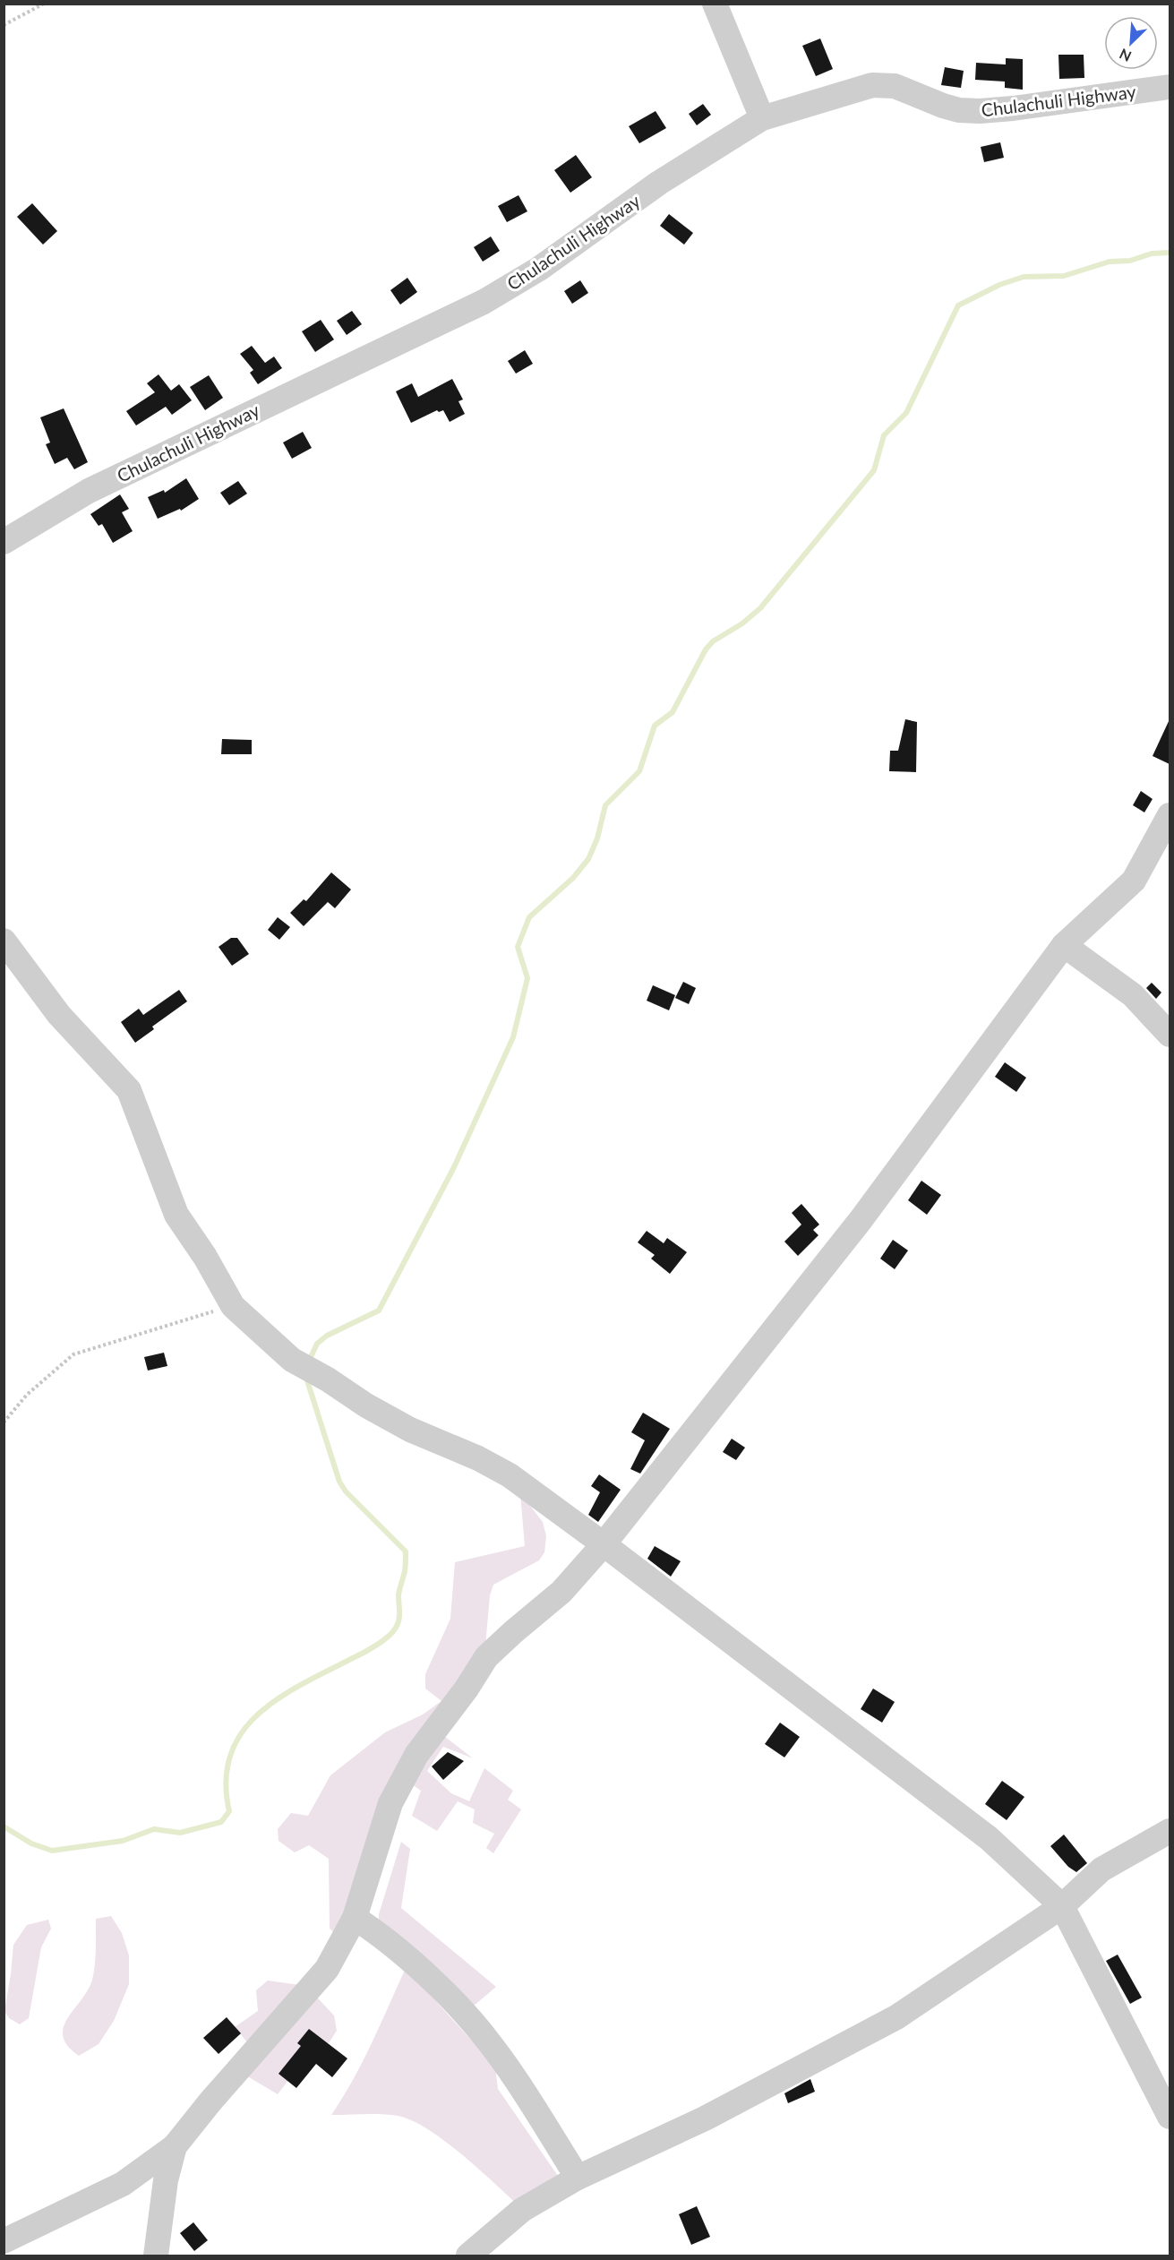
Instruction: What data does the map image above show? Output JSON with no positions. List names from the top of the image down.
{
  "streets": {
    "street": ["Chulachuli Highway"]
  },
  "north": "bottom left"
}
